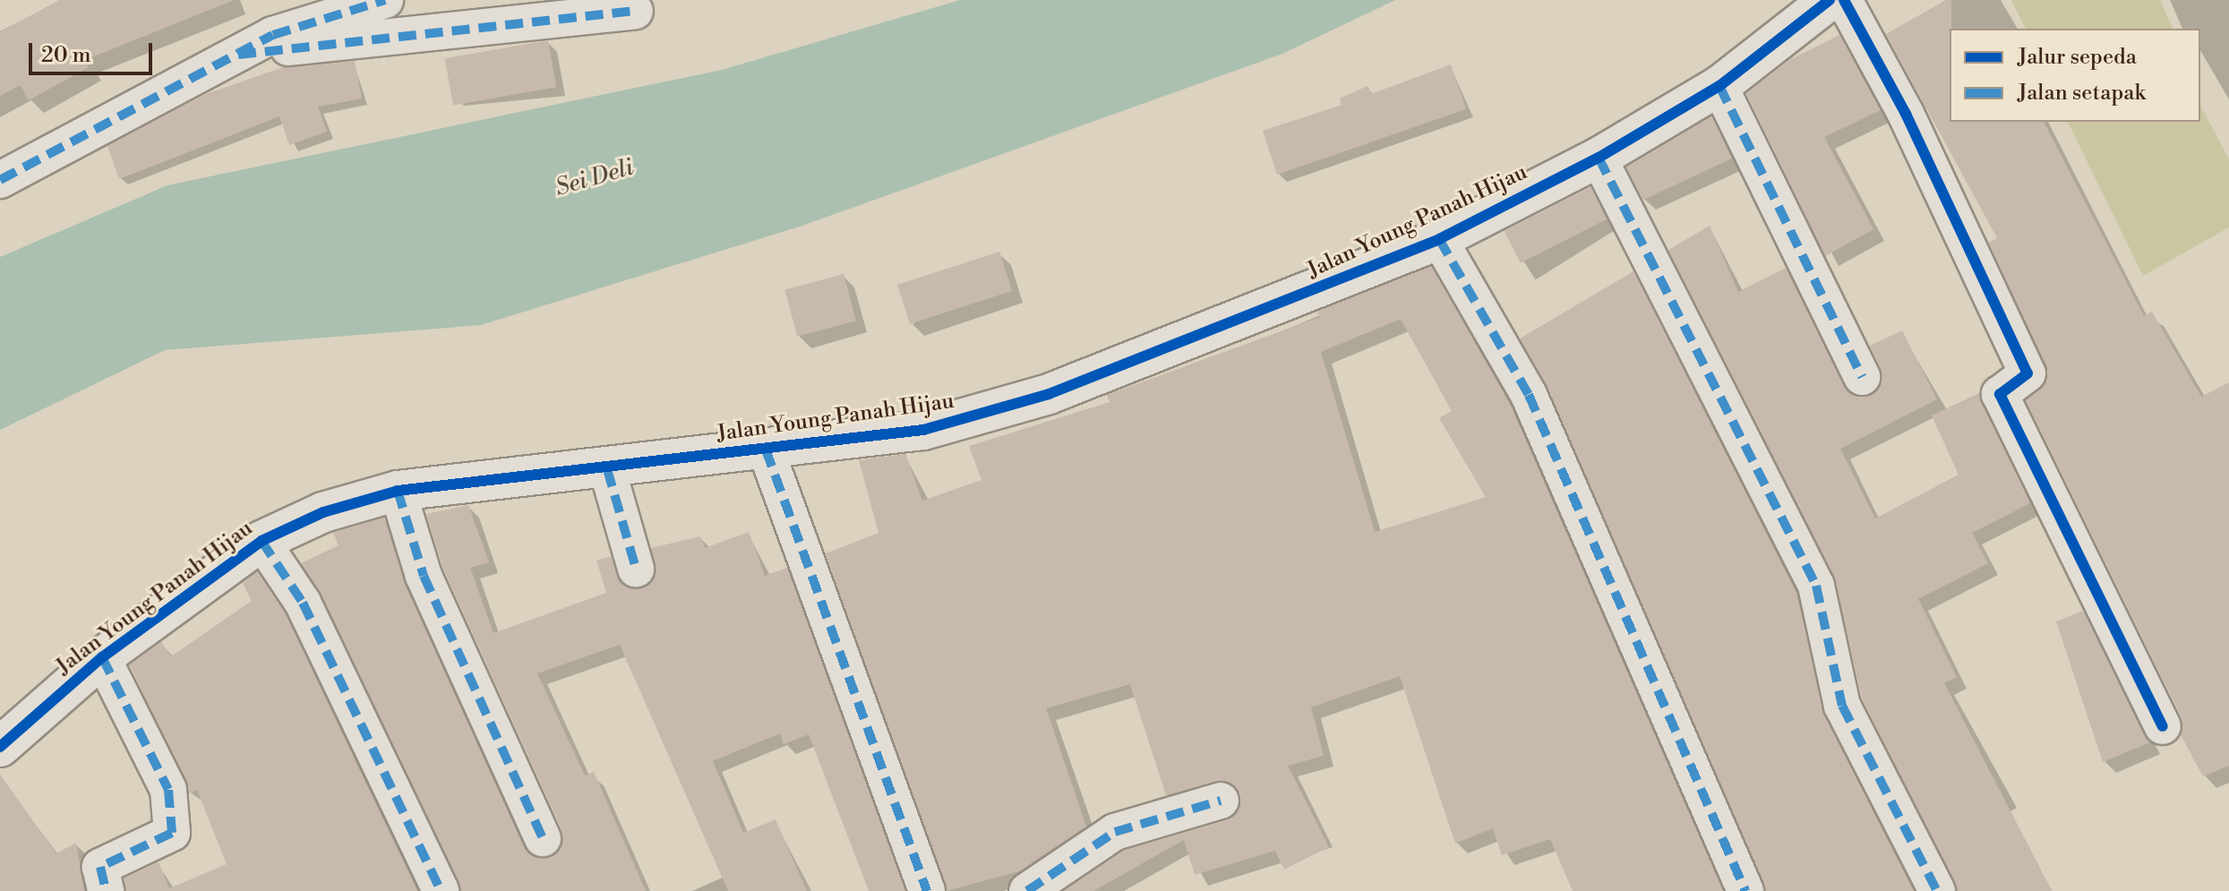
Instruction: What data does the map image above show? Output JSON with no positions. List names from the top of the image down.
{
  "streets": {
    "street": ["Jalan Young Panah Hijau"]
  },
  "water": ["Sei Deli"],
  "legend": ["Jalur sepeda", "Jalan setapak"],
  "scale_bar": "20 m"
}
